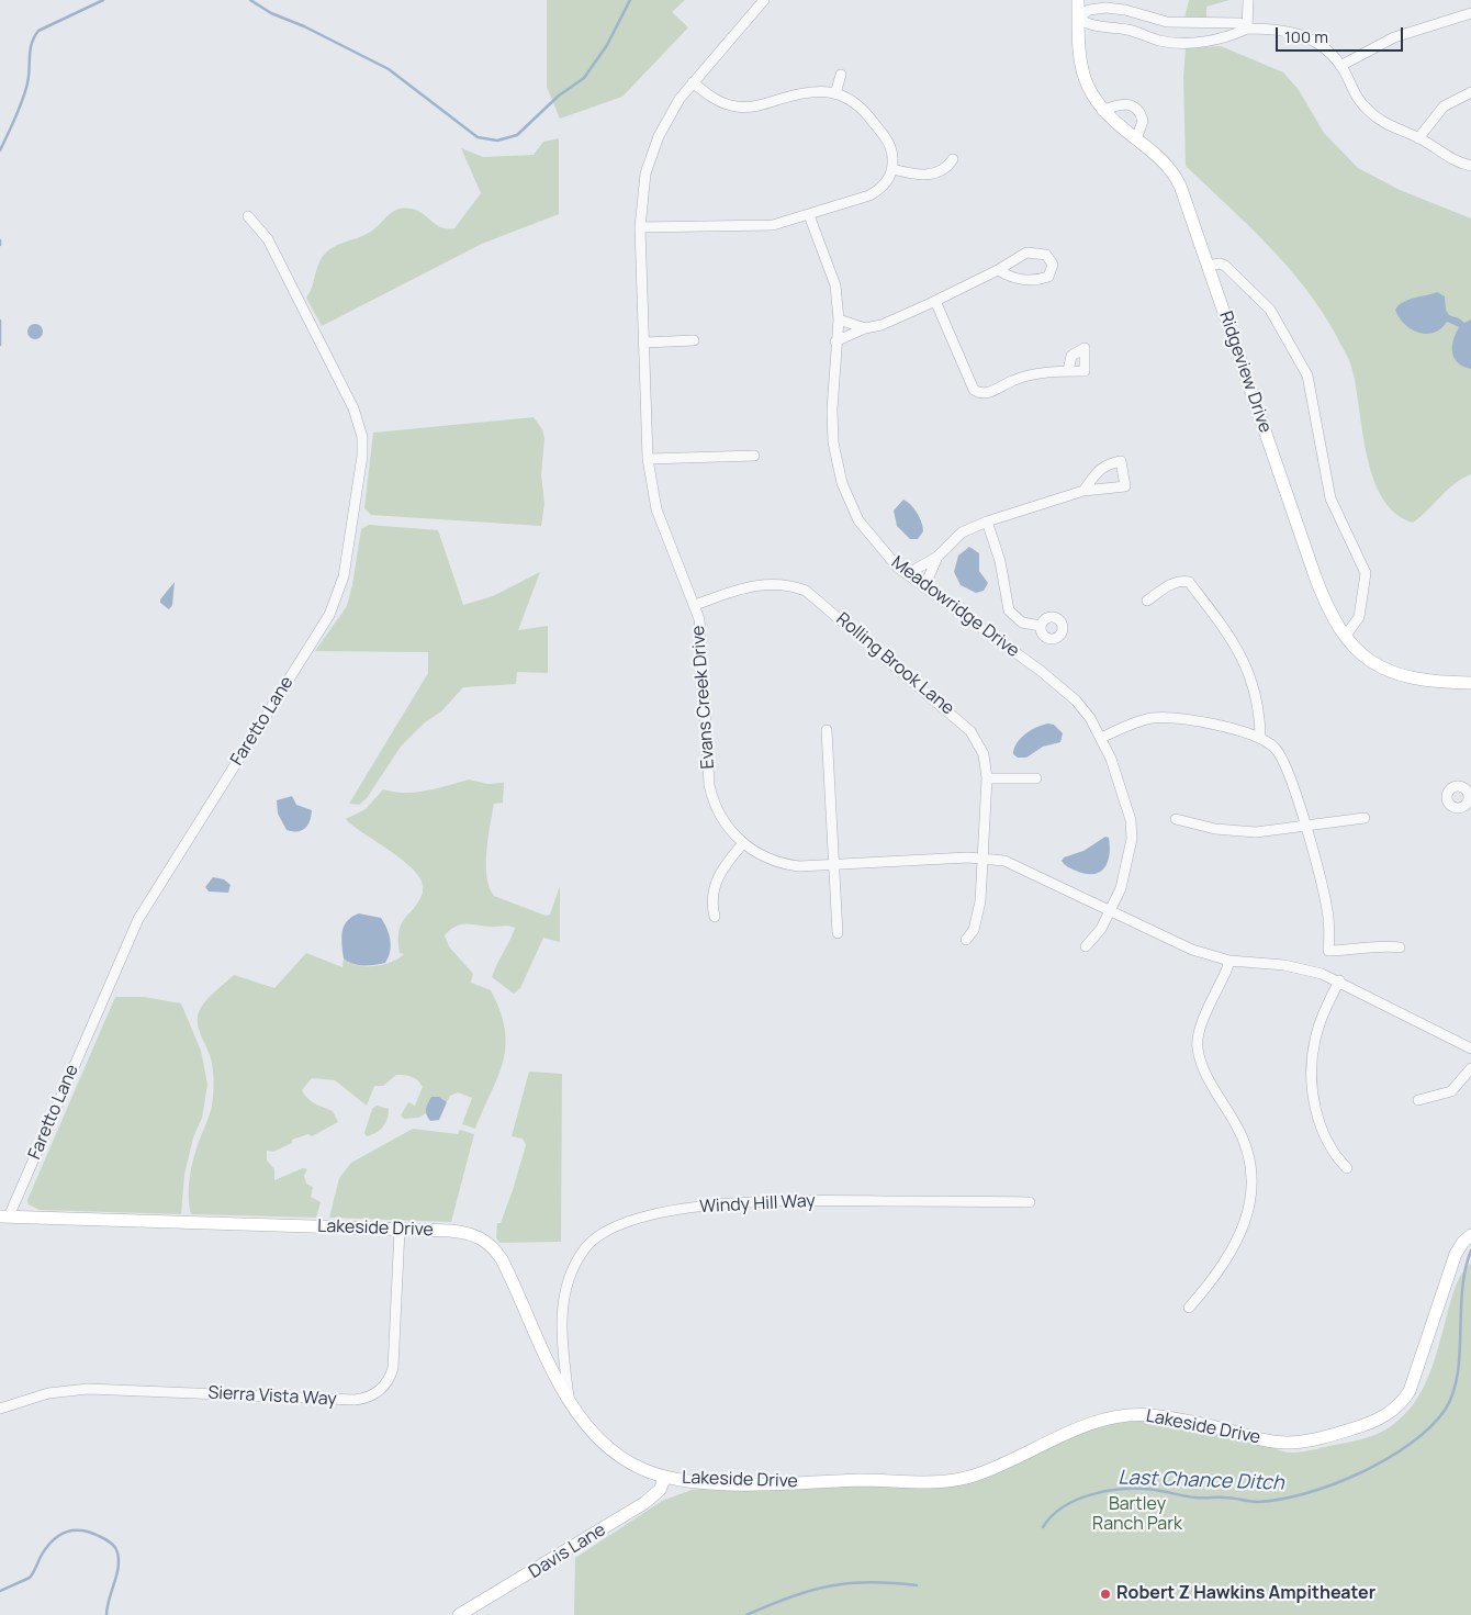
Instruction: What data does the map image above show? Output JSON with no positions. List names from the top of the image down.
{
  "streets": {
    "street": [
      "Ridgeview Drive",
      "Meadowridge Drive",
      "Rolling Brook Lane",
      "Evans Creek Drive",
      "Faretto Lane",
      "Windy Hill Way",
      "Lakeside Drive",
      "Sierra Vista Way",
      "Davis Lane"
    ]
  },
  "crossings": [
    ["Meadowridge Drive", "Evans Creek Drive"],
    ["Rolling Brook Lane", "Evans Creek Drive"],
    ["Faretto Lane", "Lakeside Drive"],
    ["Windy Hill Way", "Lakeside Drive"],
    ["Lakeside Drive", "Sierra Vista Way"],
    ["Lakeside Drive", "Davis Lane"]
  ],
  "water": ["Last Chance Ditch"],
  "parks": ["Bartley Ranch Park"],
  "places": ["Robert Z Hawkins Ampitheater"],
  "scale_bar": "100 m"
}
